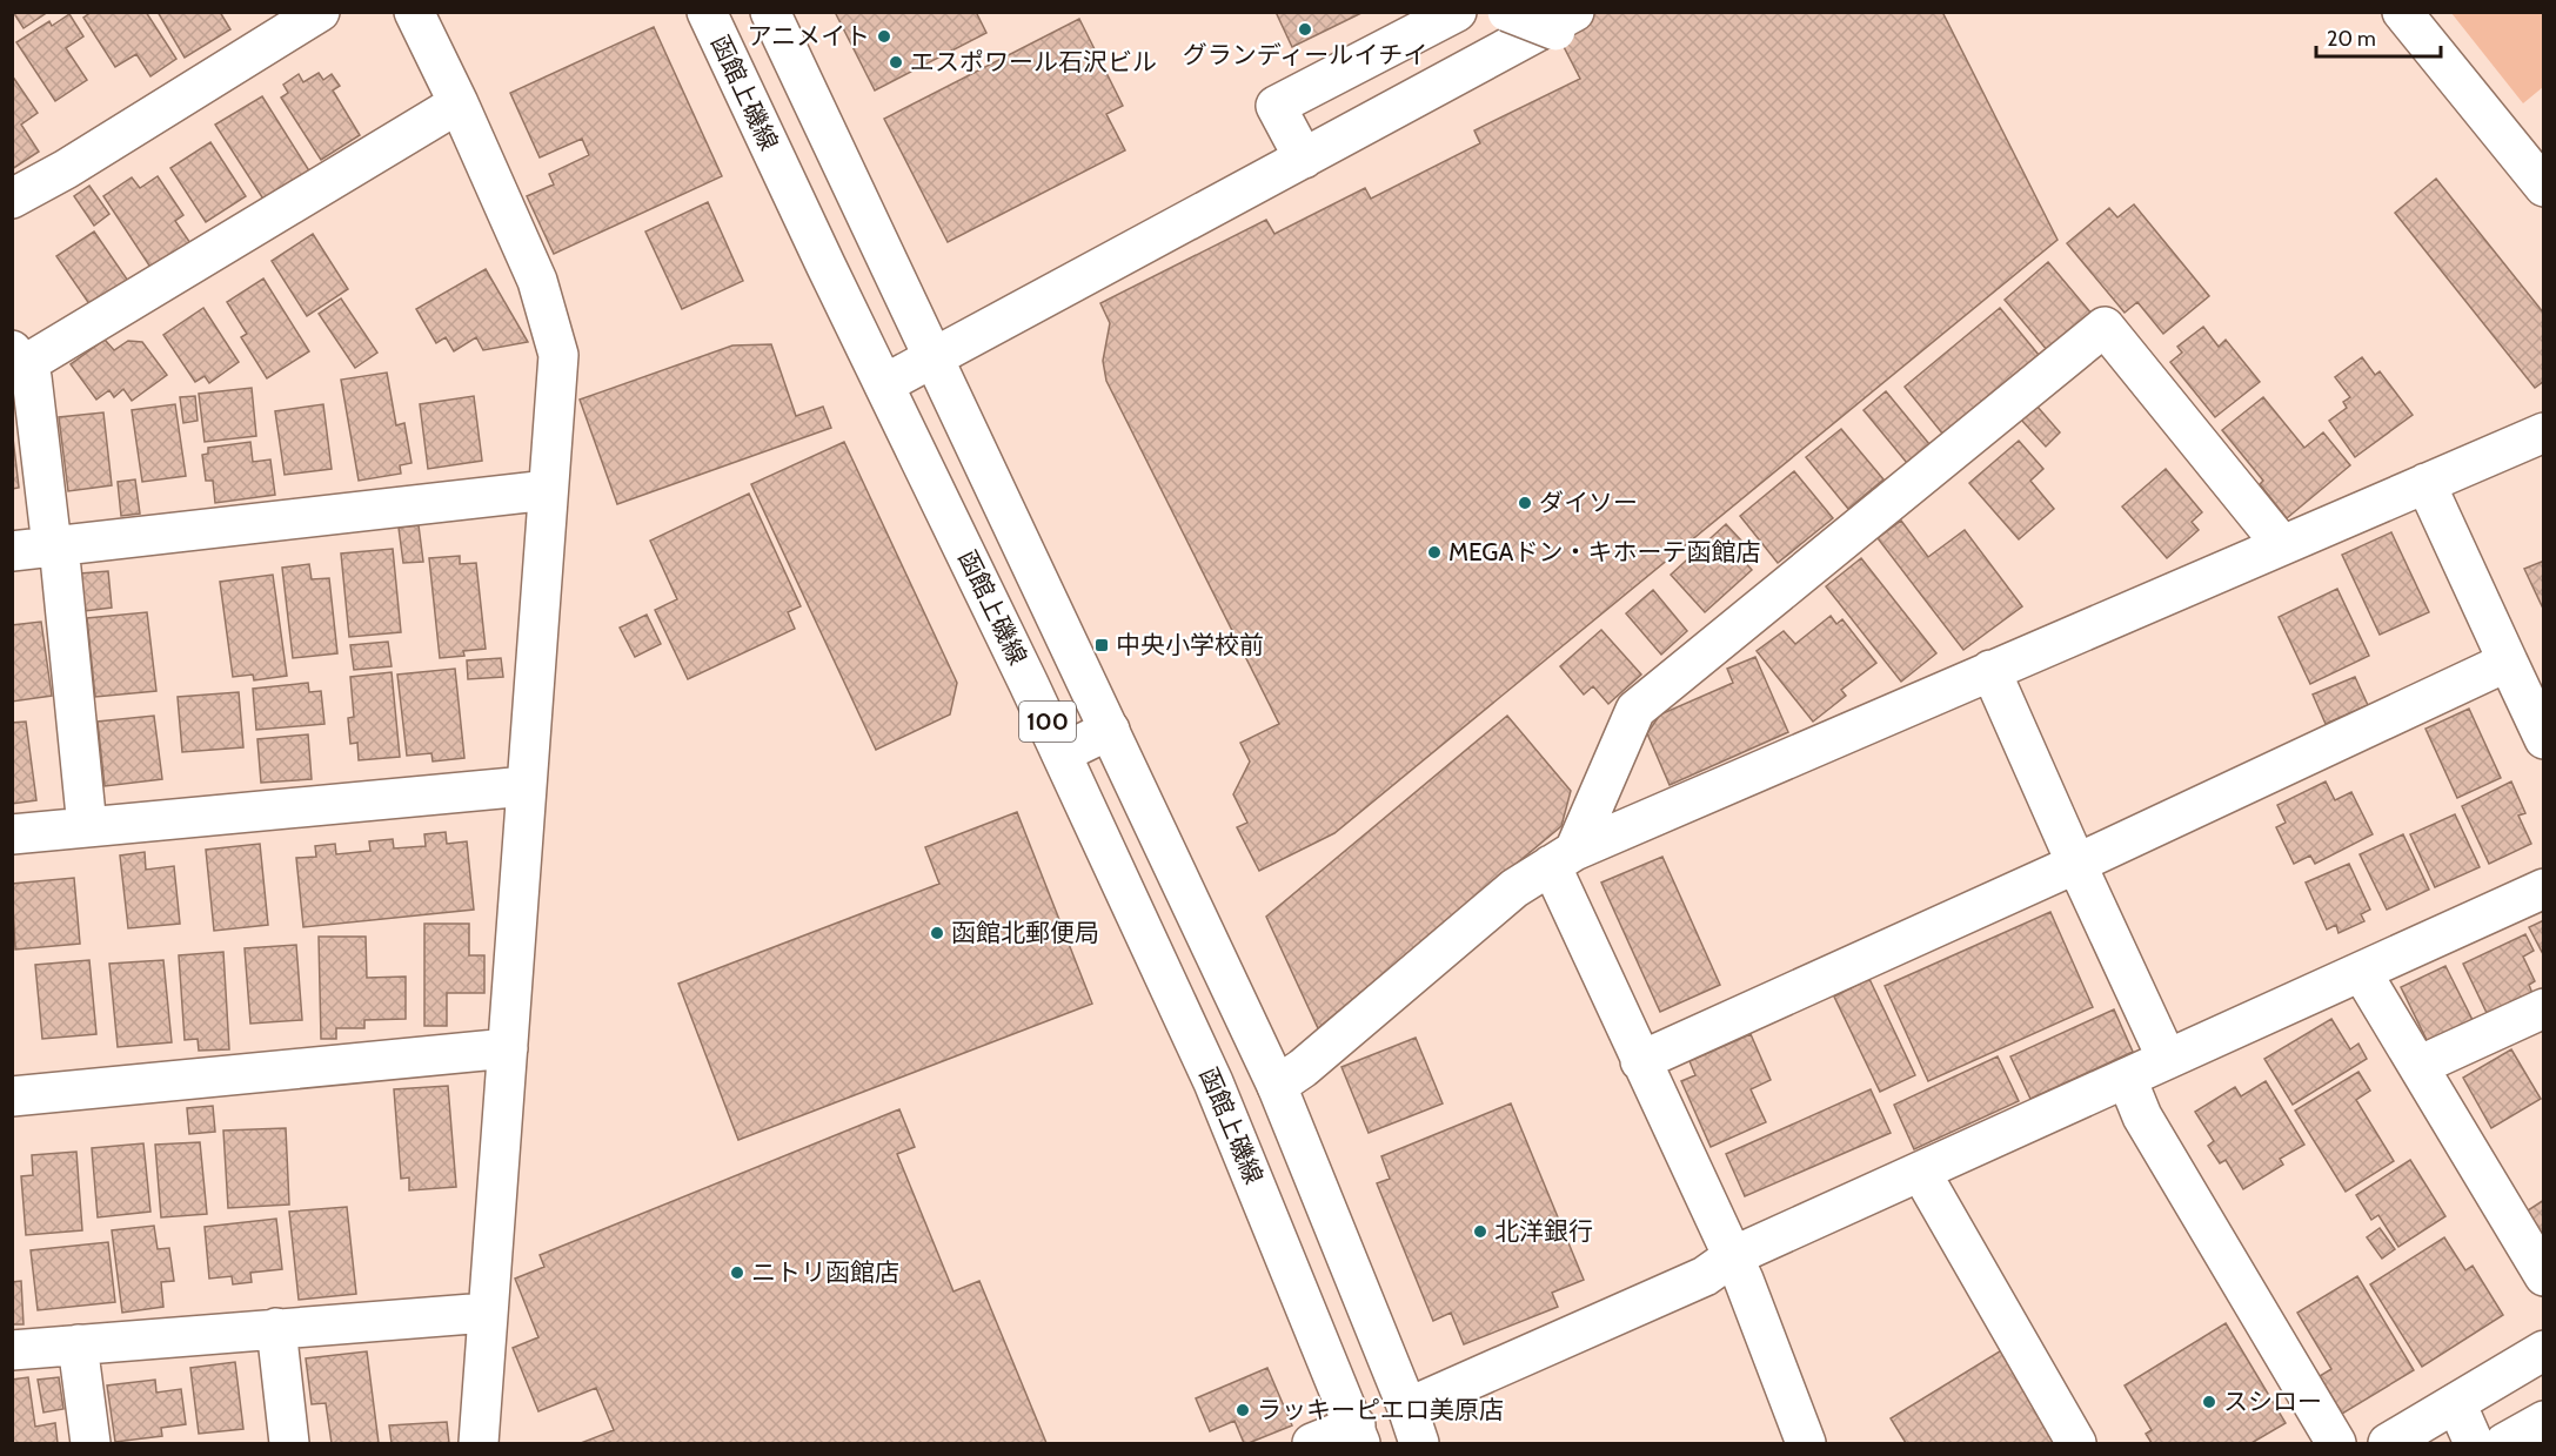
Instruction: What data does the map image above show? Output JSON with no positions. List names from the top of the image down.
{
  "streets": {
    "street": ["函館上磯線", "100"]
  },
  "places": {
    "other": [
      "グランディールイチイ",
      "アニメイト",
      "エスポワール石沢ビル",
      "ダイソー",
      "MEGAドン・キホーテ函館店",
      "函館北郵便局",
      "北洋銀行",
      "ニトリ函館店",
      "スシロー",
      "ラッキーピエロ美原店"
    ],
    "transit": ["中央小学校前"]
  },
  "scale_bar": "20 m"
}
